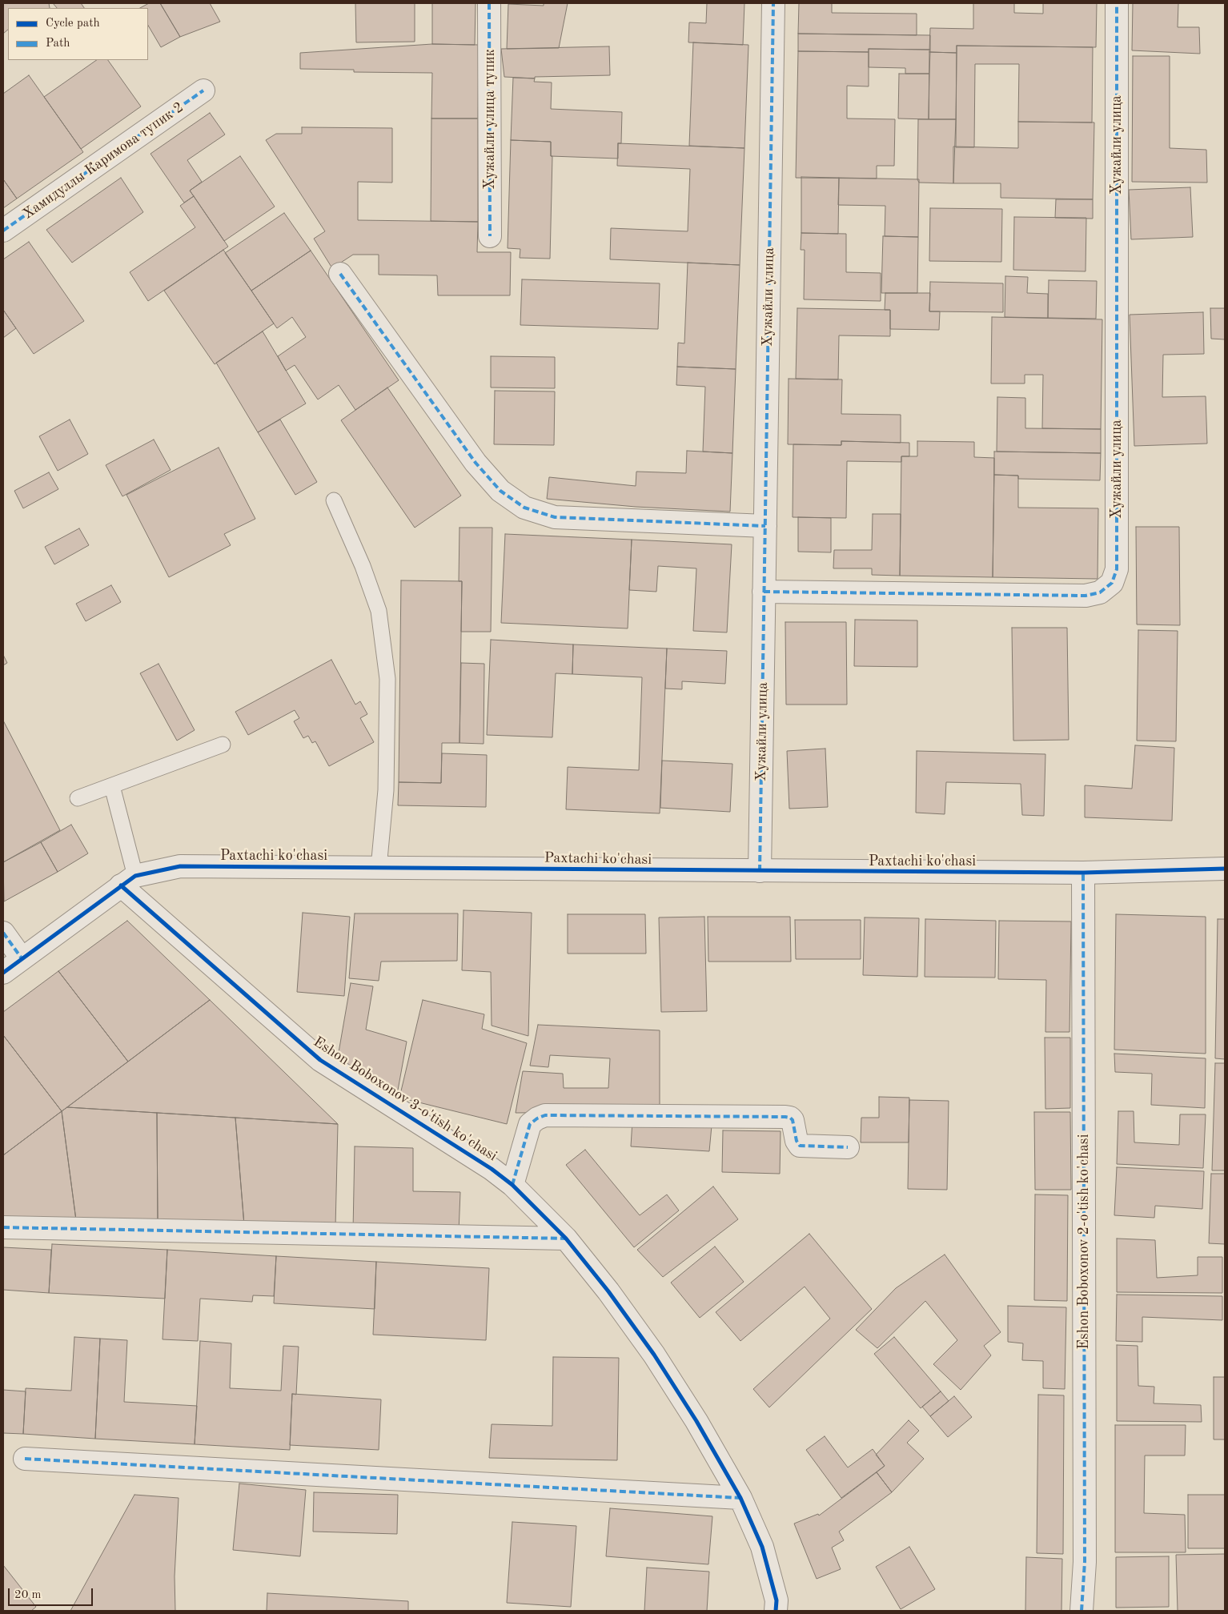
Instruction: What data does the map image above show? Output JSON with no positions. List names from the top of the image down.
{
  "streets": {
    "street": [
      "Хужайли улица тупик",
      "Хужайли улица",
      "Хамидуллы Каримова тупик 2",
      "Paxtachi ko'chasi",
      "Eshon Boboxonov 3-o'tish ko'chasi",
      "Eshon Boboxonov 2-o'tish ko'chasi"
    ]
  },
  "crossings": [
    ["Хужайли улица", "Paxtachi ko'chasi"],
    ["Paxtachi ko'chasi", "Eshon Boboxonov 3-o'tish ko'chasi"],
    ["Paxtachi ko'chasi", "Eshon Boboxonov 2-o'tish ko'chasi"]
  ],
  "legend": ["Cycle path", "Path"],
  "scale_bar": "20 m"
}
